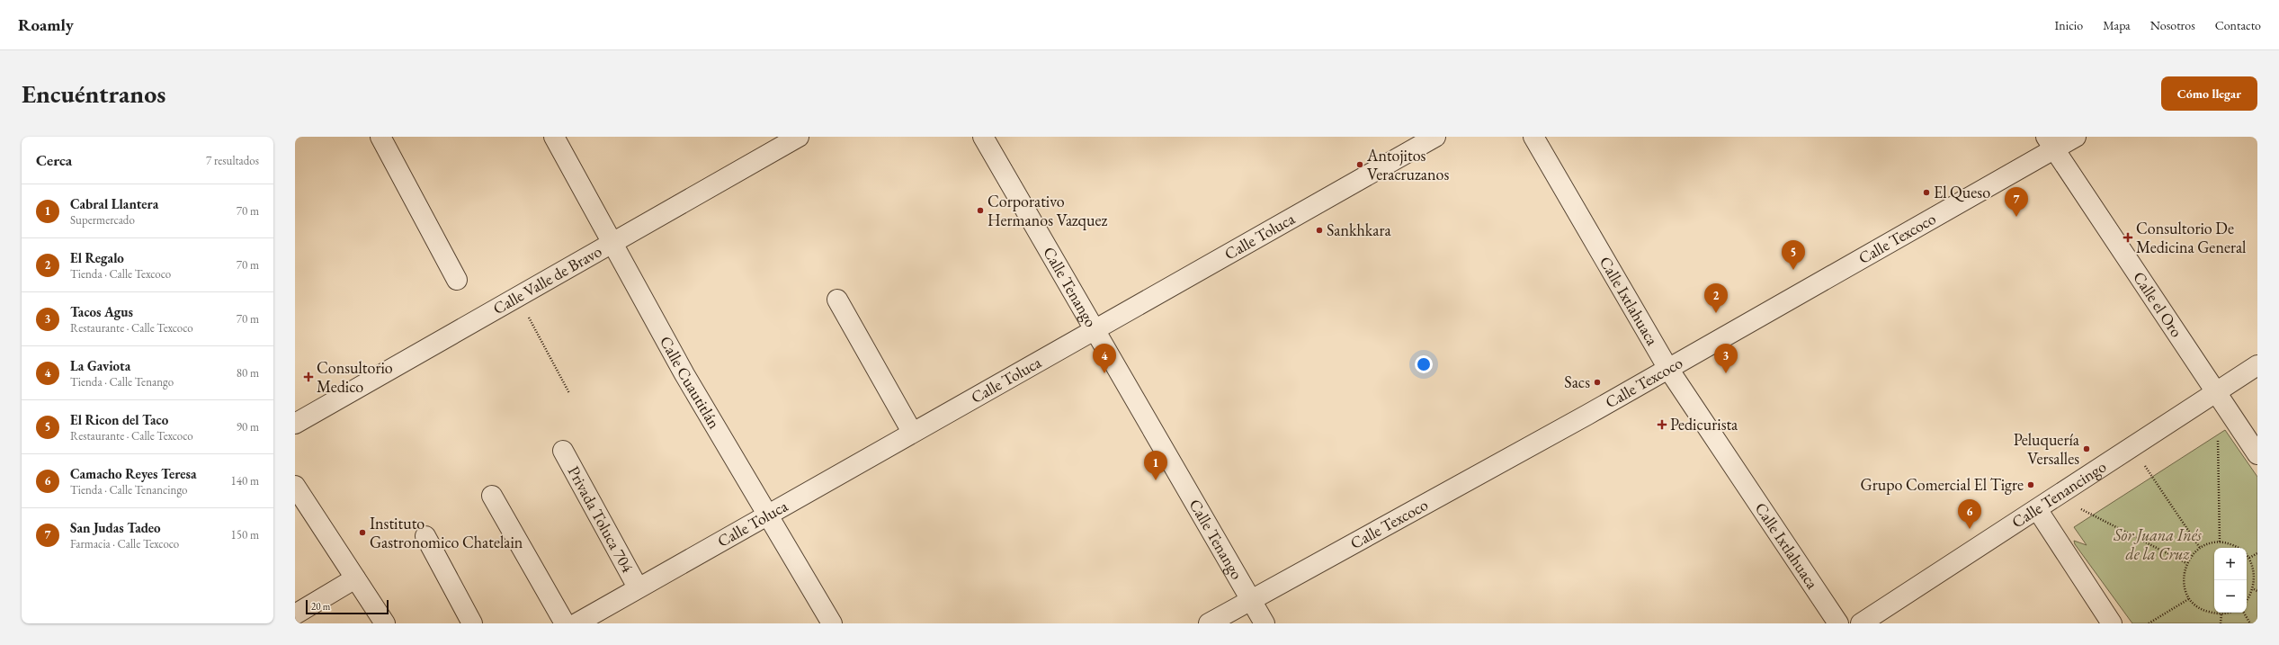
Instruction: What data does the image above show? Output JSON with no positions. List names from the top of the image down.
{
  "streets": {
    "street": [
      "Calle Toluca",
      "Calle Texcoco",
      "Calle Valle de Bravo",
      "Calle Tenango",
      "Calle Ixtlahuaca",
      "Calle el Oro",
      "Calle Cuautitlán",
      "Calle Tenancingo",
      "Privada Toluca 704"
    ]
  },
  "crossings": [
    ["Calle Toluca", "Calle Tenango"],
    ["Calle Toluca", "Calle Cuautitlán"],
    ["Calle Toluca", "Privada Toluca 704"],
    ["Calle Texcoco", "Calle Tenango"],
    ["Calle Texcoco", "Calle Ixtlahuaca"],
    ["Calle Texcoco", "Calle el Oro"],
    ["Calle Valle de Bravo", "Calle Cuautitlán"],
    ["Calle el Oro", "Calle Tenancingo"]
  ],
  "parks": ["Sor Juana Inés de la Cruz"],
  "places": {
    "other": [
      "Antojitos Veracruzanos",
      "El Queso",
      "Corporativo Hermanos Vazquez",
      "Sankhkara",
      "Sacs",
      "Peluquería Versalles",
      "Grupo Comercial El Tigre",
      "Instituto Gastronomico Chatelain"
    ],
    "health": ["Consultorio De Medicina General", "Consultorio Medico", "Pedicurista"]
  },
  "scale_bar": "20 m",
  "page": {
    "header": "Roamly",
    "nav": [
      "Inicio",
      "Mapa",
      "Nosotros",
      "Contacto"
    ],
    "buttons": "Cómo llegar",
    "title": "Encuéntranos",
    "heading": ["Cerca", "7 resultados"],
    "list": [
      {
        "mark": "1",
        "name": "Cabral Llantera",
        "note": "Supermercado",
        "value": "70 m"
      },
      {
        "mark": "2",
        "name": "El Regalo",
        "note": "Tienda · Calle Texcoco",
        "value": "70 m"
      },
      {
        "mark": "3",
        "name": "Tacos Agus",
        "note": "Restaurante · Calle Texcoco",
        "value": "70 m"
      },
      {
        "mark": "4",
        "name": "La Gaviota",
        "note": "Tienda · Calle Tenango",
        "value": "80 m"
      },
      {
        "mark": "5",
        "name": "El Ricon del Taco",
        "note": "Restaurante · Calle Texcoco",
        "value": "90 m"
      },
      {
        "mark": "6",
        "name": "Camacho Reyes Teresa",
        "note": "Tienda · Calle Tenancingo",
        "value": "140 m"
      },
      {
        "mark": "7",
        "name": "San Judas Tadeo",
        "note": "Farmacia · Calle Texcoco",
        "value": "150 m"
      }
    ],
    "pins": [
      "7",
      "5",
      "2",
      "3",
      "4",
      "1",
      "6"
    ],
    "map_buttons": ["+", "−"],
    "scale": "20 m"
  }
}
